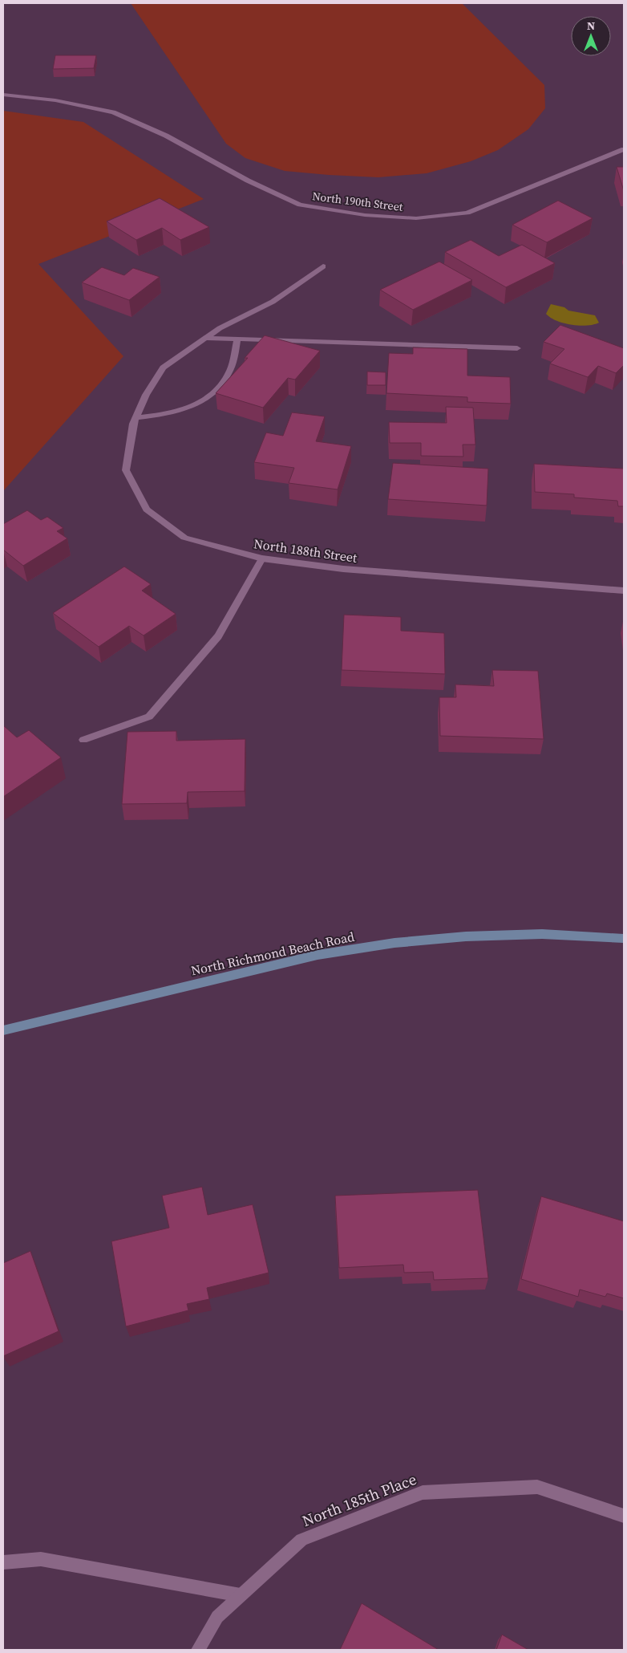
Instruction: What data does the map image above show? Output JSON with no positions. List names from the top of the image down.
{
  "streets": {
    "main road": ["North Richmond Beach Road"],
    "street": ["North 190th Street", "North 188th Street", "North 185th Place"]
  },
  "north": "top"
}
